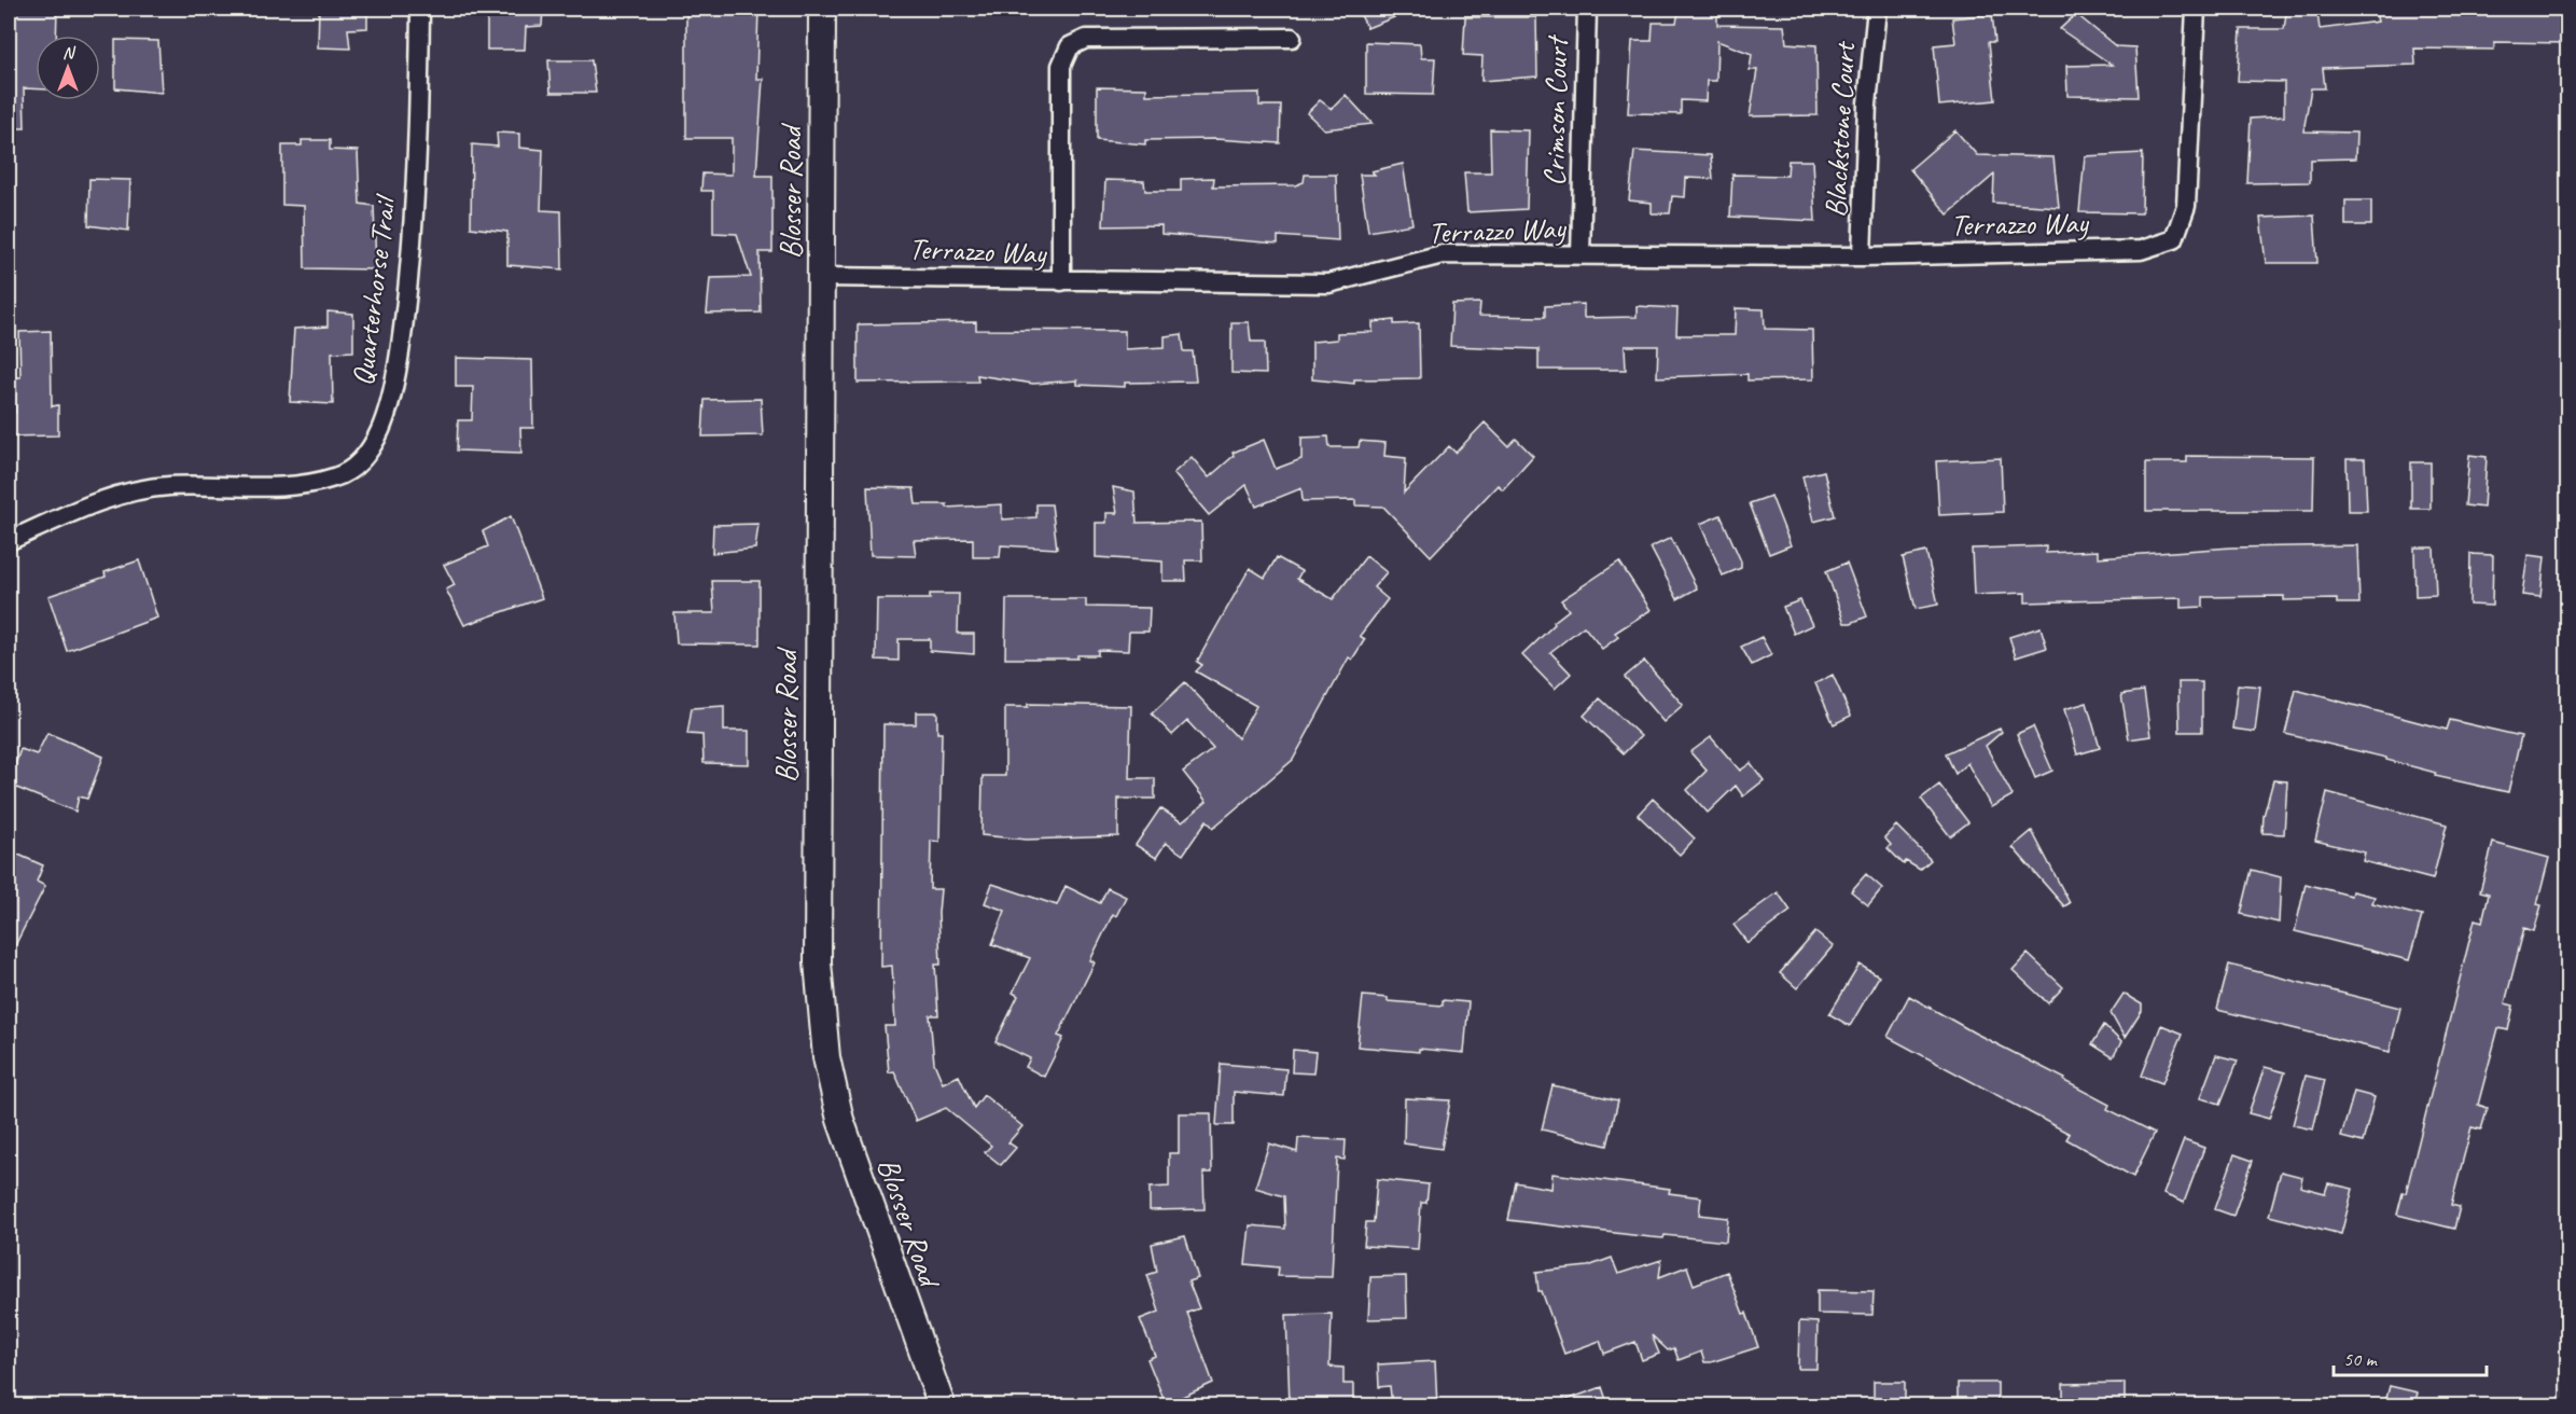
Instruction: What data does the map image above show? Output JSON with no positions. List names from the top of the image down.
{
  "streets": {
    "street": [
      "Crimson Court",
      "Blackstone Court",
      "Blosser Road",
      "Terrazzo Way",
      "Quarterhorse Trail"
    ]
  },
  "crossings": [
    ["Crimson Court", "Terrazzo Way"],
    ["Blackstone Court", "Terrazzo Way"],
    ["Blosser Road", "Terrazzo Way"]
  ],
  "scale_bar": "50 m",
  "north": "top"
}
